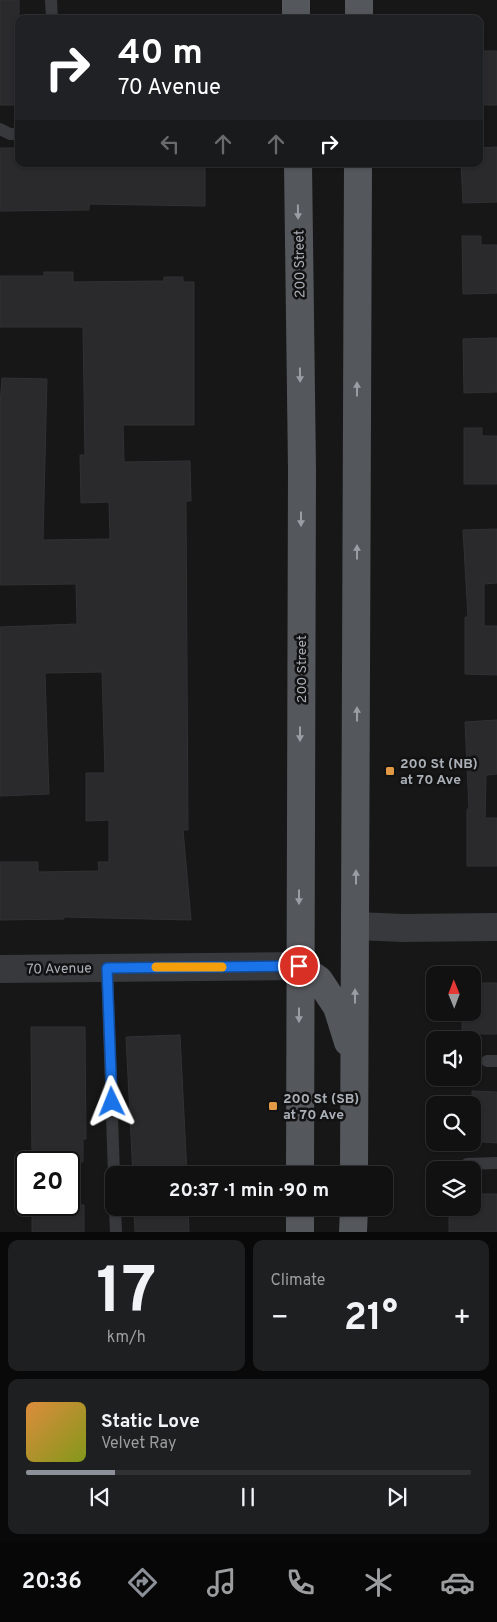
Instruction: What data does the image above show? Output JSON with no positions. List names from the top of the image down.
{
  "streets": {
    "main road": ["200 Street"],
    "street": ["70 Avenue"]
  },
  "crossings": [
    ["200 Street", "70 Avenue"]
  ],
  "places": {
    "transit": ["200 St (NB) at 70 Ave", "200 St (SB) at 70 Ave"]
  },
  "north": "top",
  "page": {
    "turn": ["40 m", "70 Avenue"],
    "limit": "20",
    "trip": "20:37 · 1 min · 90 m",
    "tile": [
      ["17", "km/h"],
      "Climate"
    ],
    "heat": ["−", "21°", "+"],
    "song": ["Static Love", "Velvet Ray"],
    "tabs": "20:36"
  }
}
